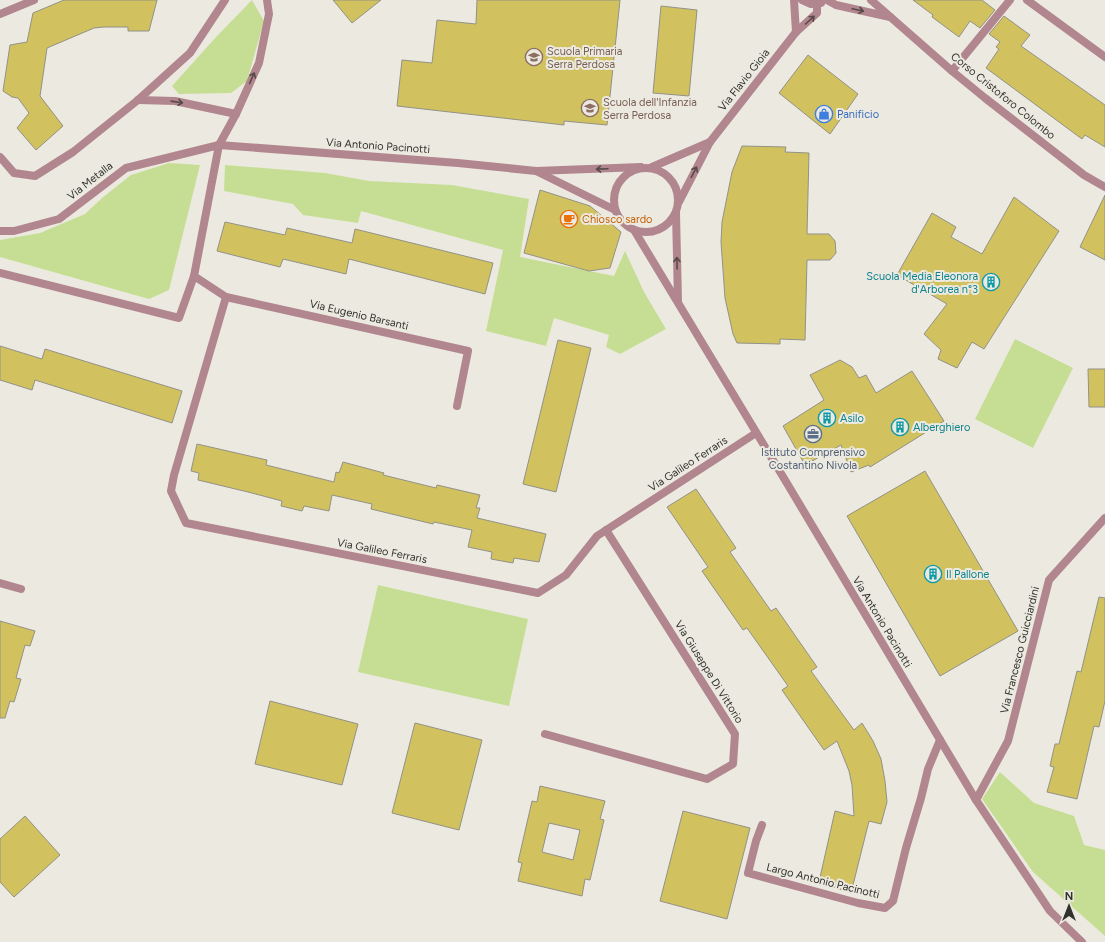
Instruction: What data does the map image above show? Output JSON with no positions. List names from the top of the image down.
{
  "streets": {
    "street": [
      "Via Flavio Gioia",
      "Corso Cristoforo Colombo",
      "Via Antonio Pacinotti",
      "Via Metalla",
      "Via Eugenio Barsanti",
      "Via Galileo Ferraris",
      "Via Francesco Guicciardini",
      "Via Giuseppe Di Vittorio",
      "Largo Antonio Pacinotti"
    ]
  },
  "crossings": [
    ["Via Flavio Gioia", "Via Antonio Pacinotti"],
    ["Via Antonio Pacinotti", "Via Metalla"],
    ["Via Antonio Pacinotti", "Via Galileo Ferraris"],
    ["Via Antonio Pacinotti", "Via Francesco Guicciardini"],
    ["Via Antonio Pacinotti", "Largo Antonio Pacinotti"],
    ["Via Eugenio Barsanti", "Via Galileo Ferraris"],
    ["Via Galileo Ferraris", "Via Giuseppe Di Vittorio"]
  ],
  "places": {
    "school or university": ["Scuola Primaria Serra Perdosa", "Scuola dell'Infanzia Serra Perdosa"],
    "shop": ["Panificio"],
    "cafe": ["Chiosco sardo"],
    "building": [
      "Scuola Media Eleonora d'Arborea n°3",
      "Asilo",
      "Alberghiero",
      "Il Pallone"
    ],
    "office": ["Istituto Comprensivo Costantino Nivola"]
  },
  "north": "top"
}
